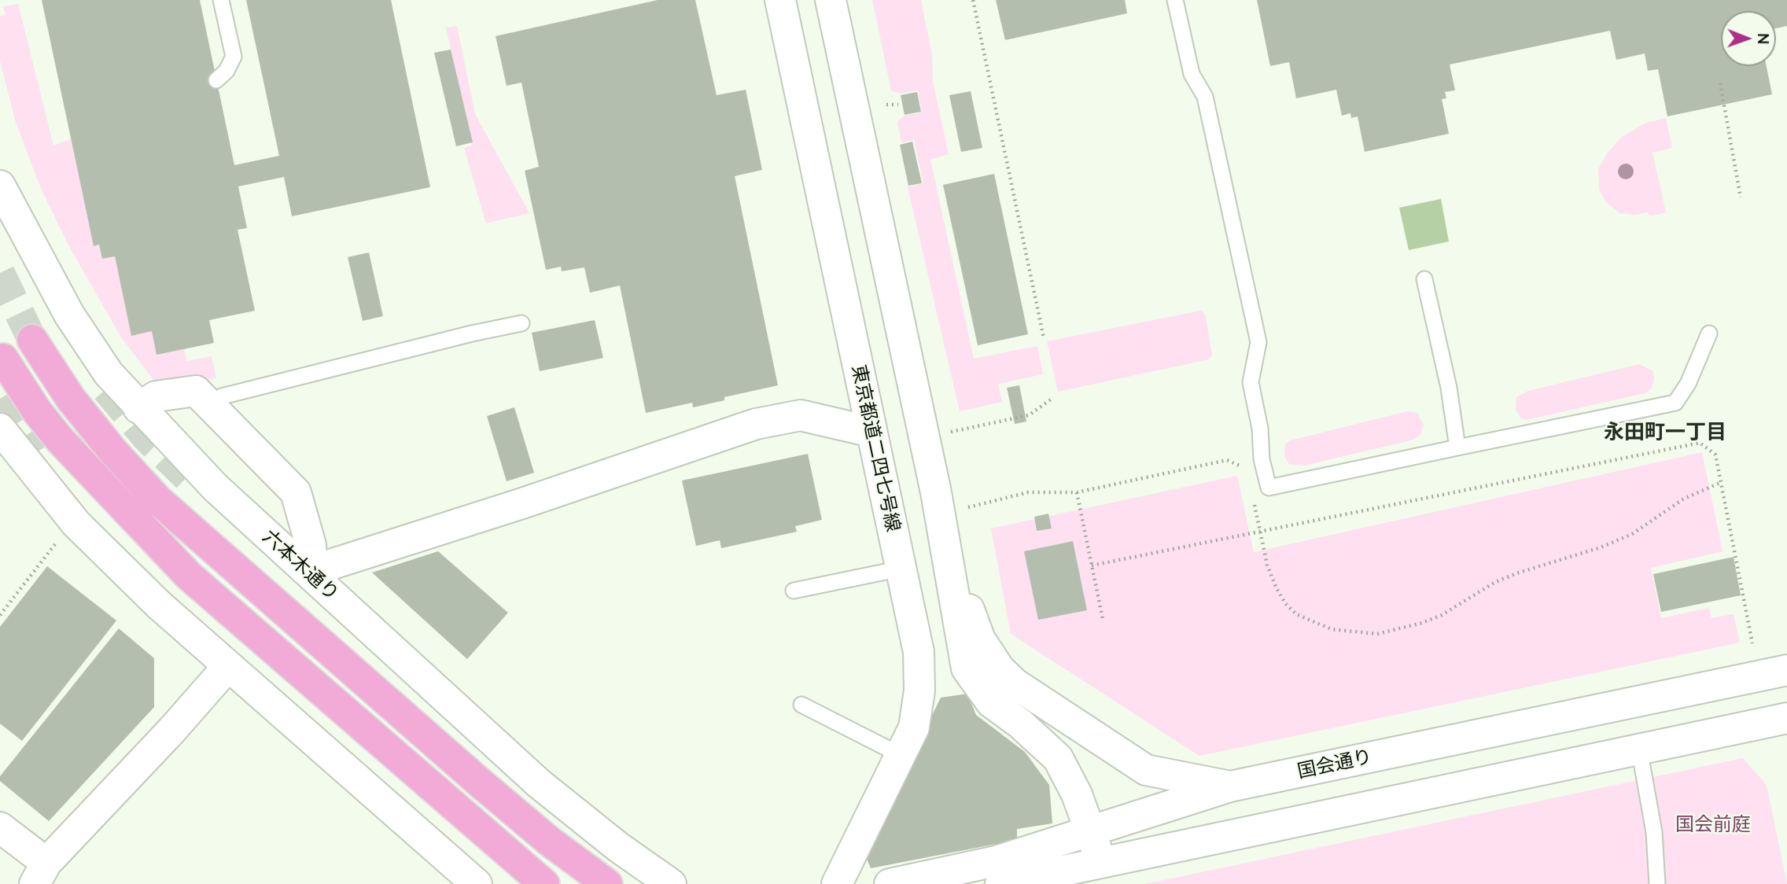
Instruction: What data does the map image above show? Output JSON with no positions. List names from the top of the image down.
{
  "streets": {
    "main road": ["東京都道二四七号線", "六本木通り", "国会通り"]
  },
  "districts": ["永田町一丁目"],
  "parks": ["国会前庭"],
  "north": "right"
}
